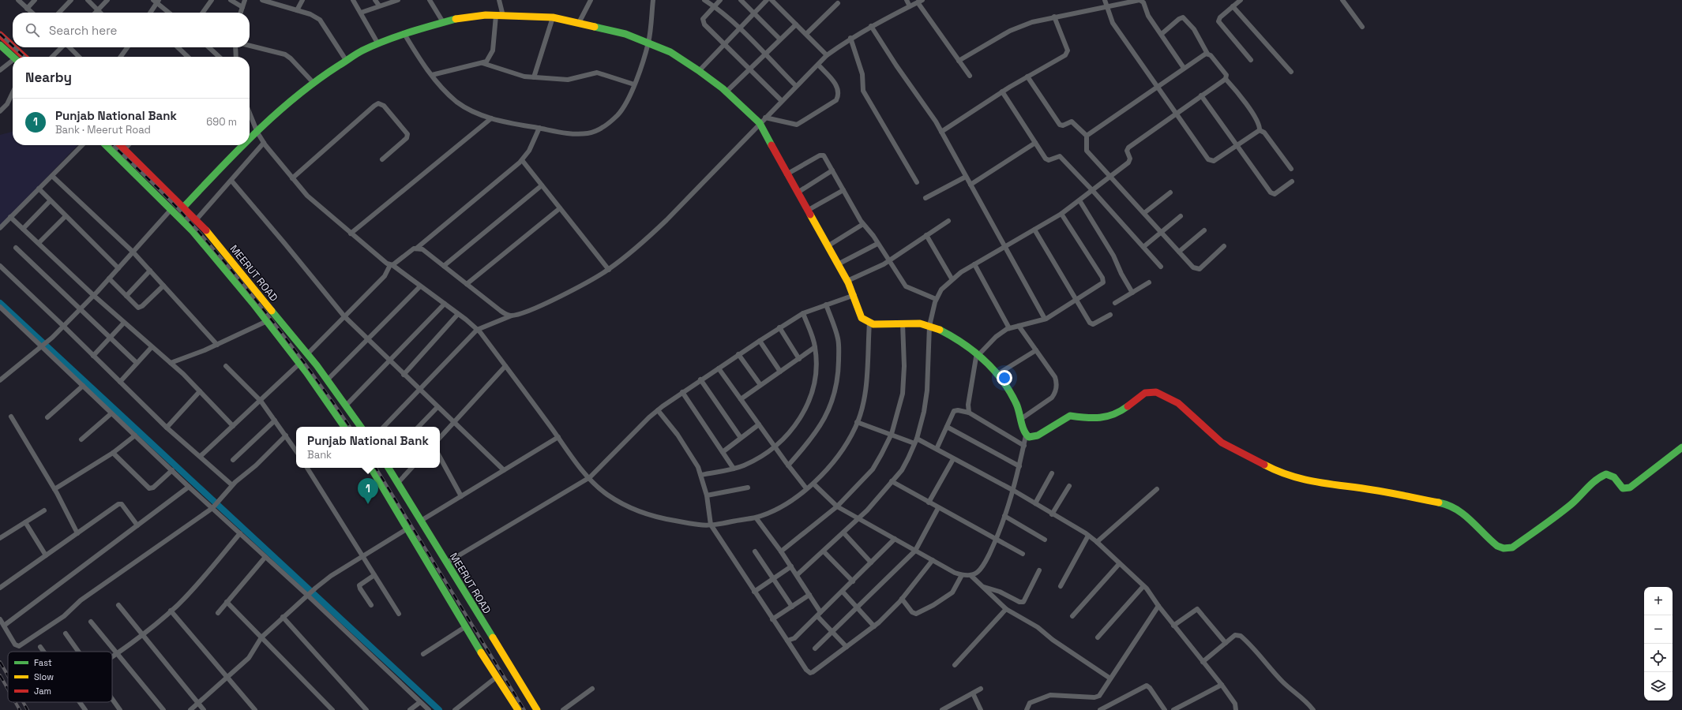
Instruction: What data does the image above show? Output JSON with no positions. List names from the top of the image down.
{
  "streets": {
    "main road": ["MEERUT ROAD"]
  },
  "legend": ["Fast", "Slow", "Jam"],
  "page": {
    "search": "Search here",
    "heading": "Nearby",
    "list": [
      {
        "mark": "1",
        "name": "Punjab National Bank",
        "note": "Bank · Meerut Road",
        "value": "690 m"
      }
    ],
    "popup": ["Punjab National Bank", "Bank"],
    "pins": "1",
    "map_buttons": ["+", "−"]
  }
}
